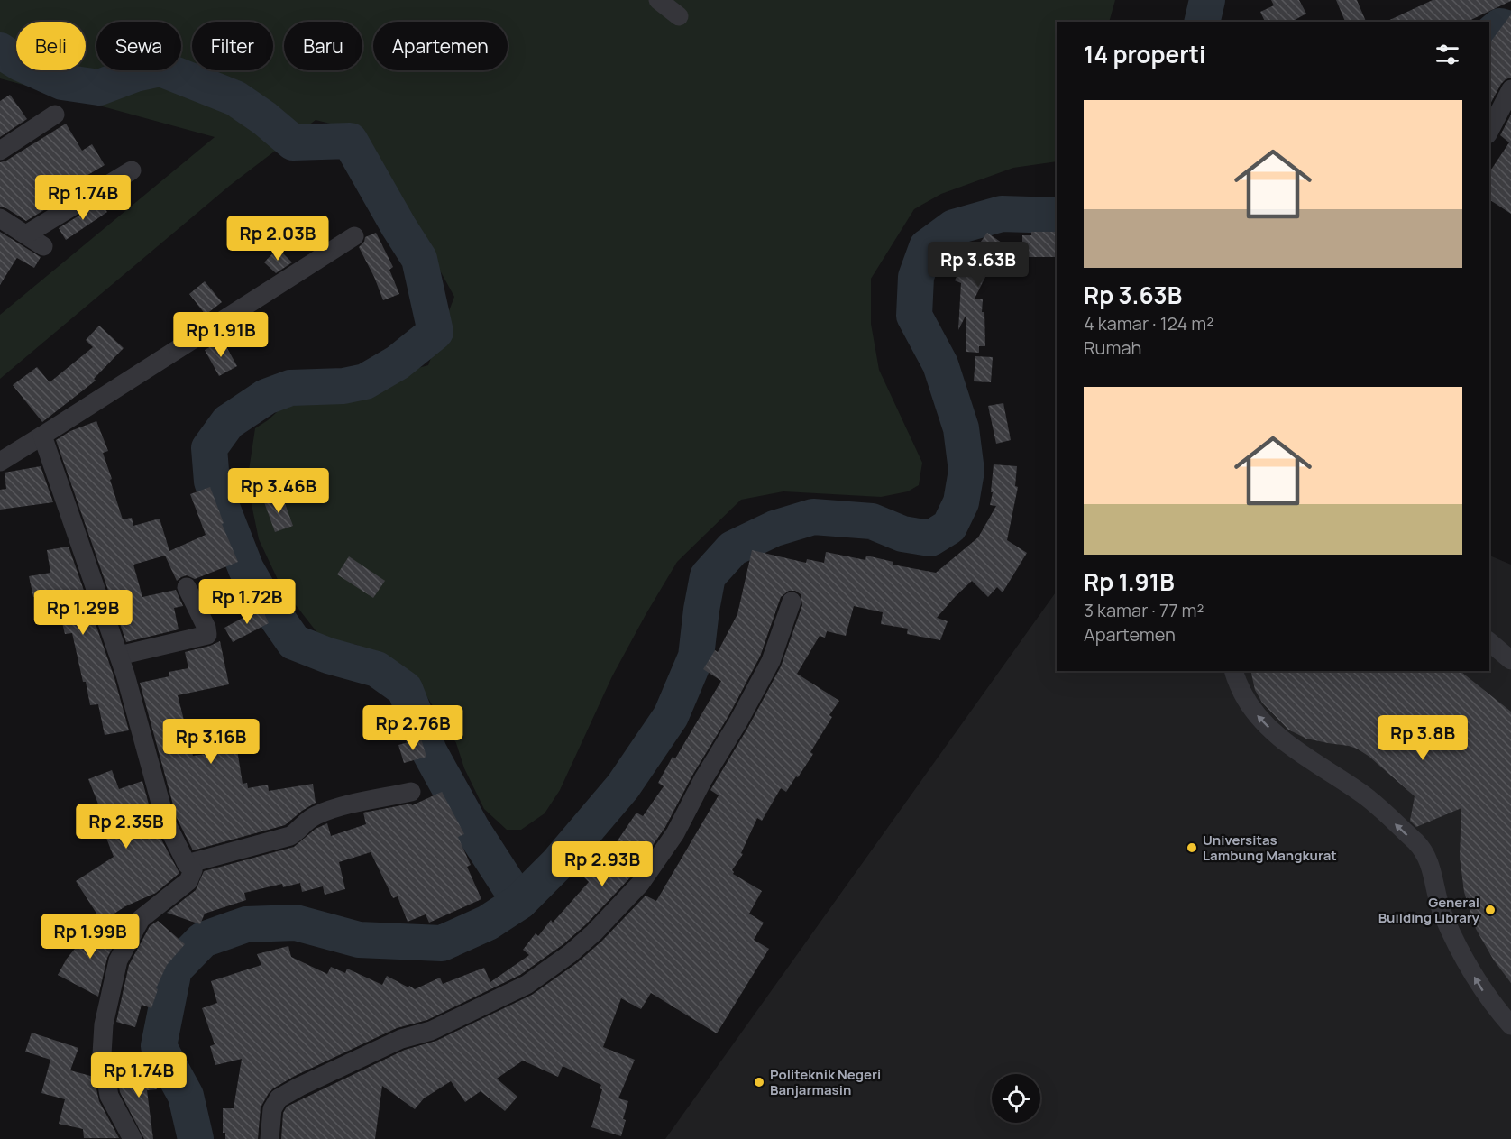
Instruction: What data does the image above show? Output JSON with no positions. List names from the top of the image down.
{
  "places": ["Universitas Lambung Mangkurat", "General Building Library", "Politeknik Negeri Banjarmasin"],
  "page": {
    "chip": [
      "Beli",
      "Sewa",
      "Filter",
      "Baru",
      "Apartemen"
    ],
    "heading": "14 properti",
    "list": [
      {
        "name": "Rp 3.63B",
        "note": "4 kamar · 124 m² · Rumah"
      },
      {
        "name": "Rp 1.91B",
        "note": "3 kamar · 77 m² · Apartemen"
      }
    ],
    "price": [
      "Rp 1.74B",
      "Rp 2.03B",
      "Rp 3.63B",
      "Rp 1.91B",
      "Rp 3.46B",
      "Rp 1.72B",
      "Rp 1.29B",
      "Rp 2.76B",
      "Rp 3.8B",
      "Rp 3.16B",
      "Rp 2.35B",
      "Rp 2.93B",
      "Rp 1.99B",
      "Rp 1.74B"
    ]
  }
}
